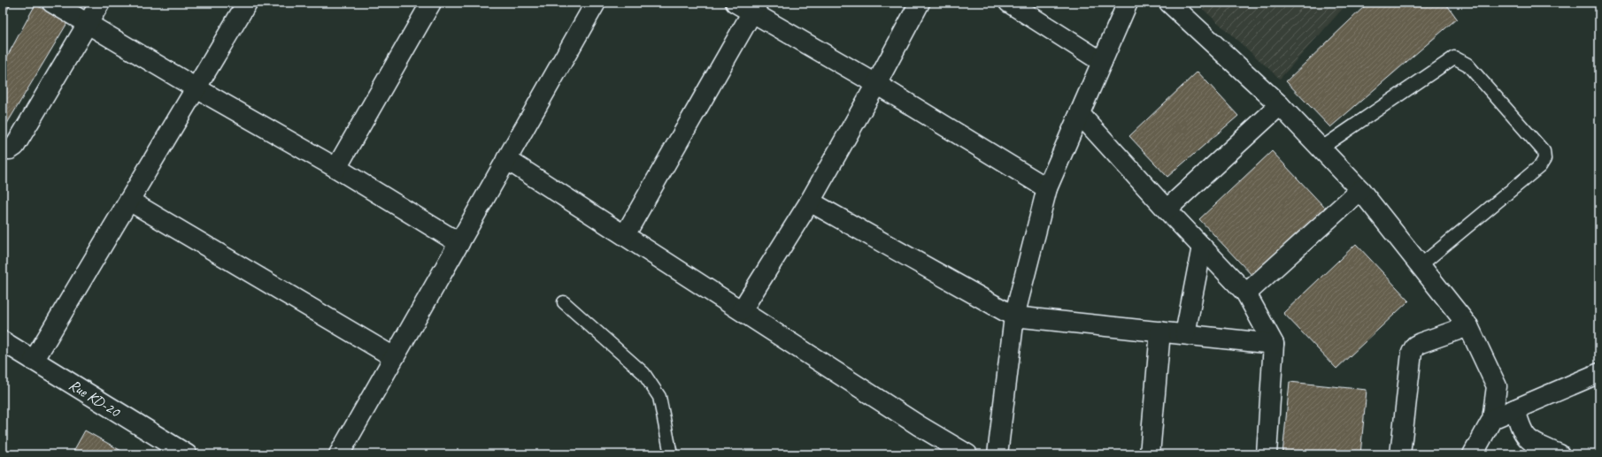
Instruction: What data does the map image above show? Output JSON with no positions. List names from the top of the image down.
{
  "streets": {
    "street": ["Rue KD-20"]
  }
}
